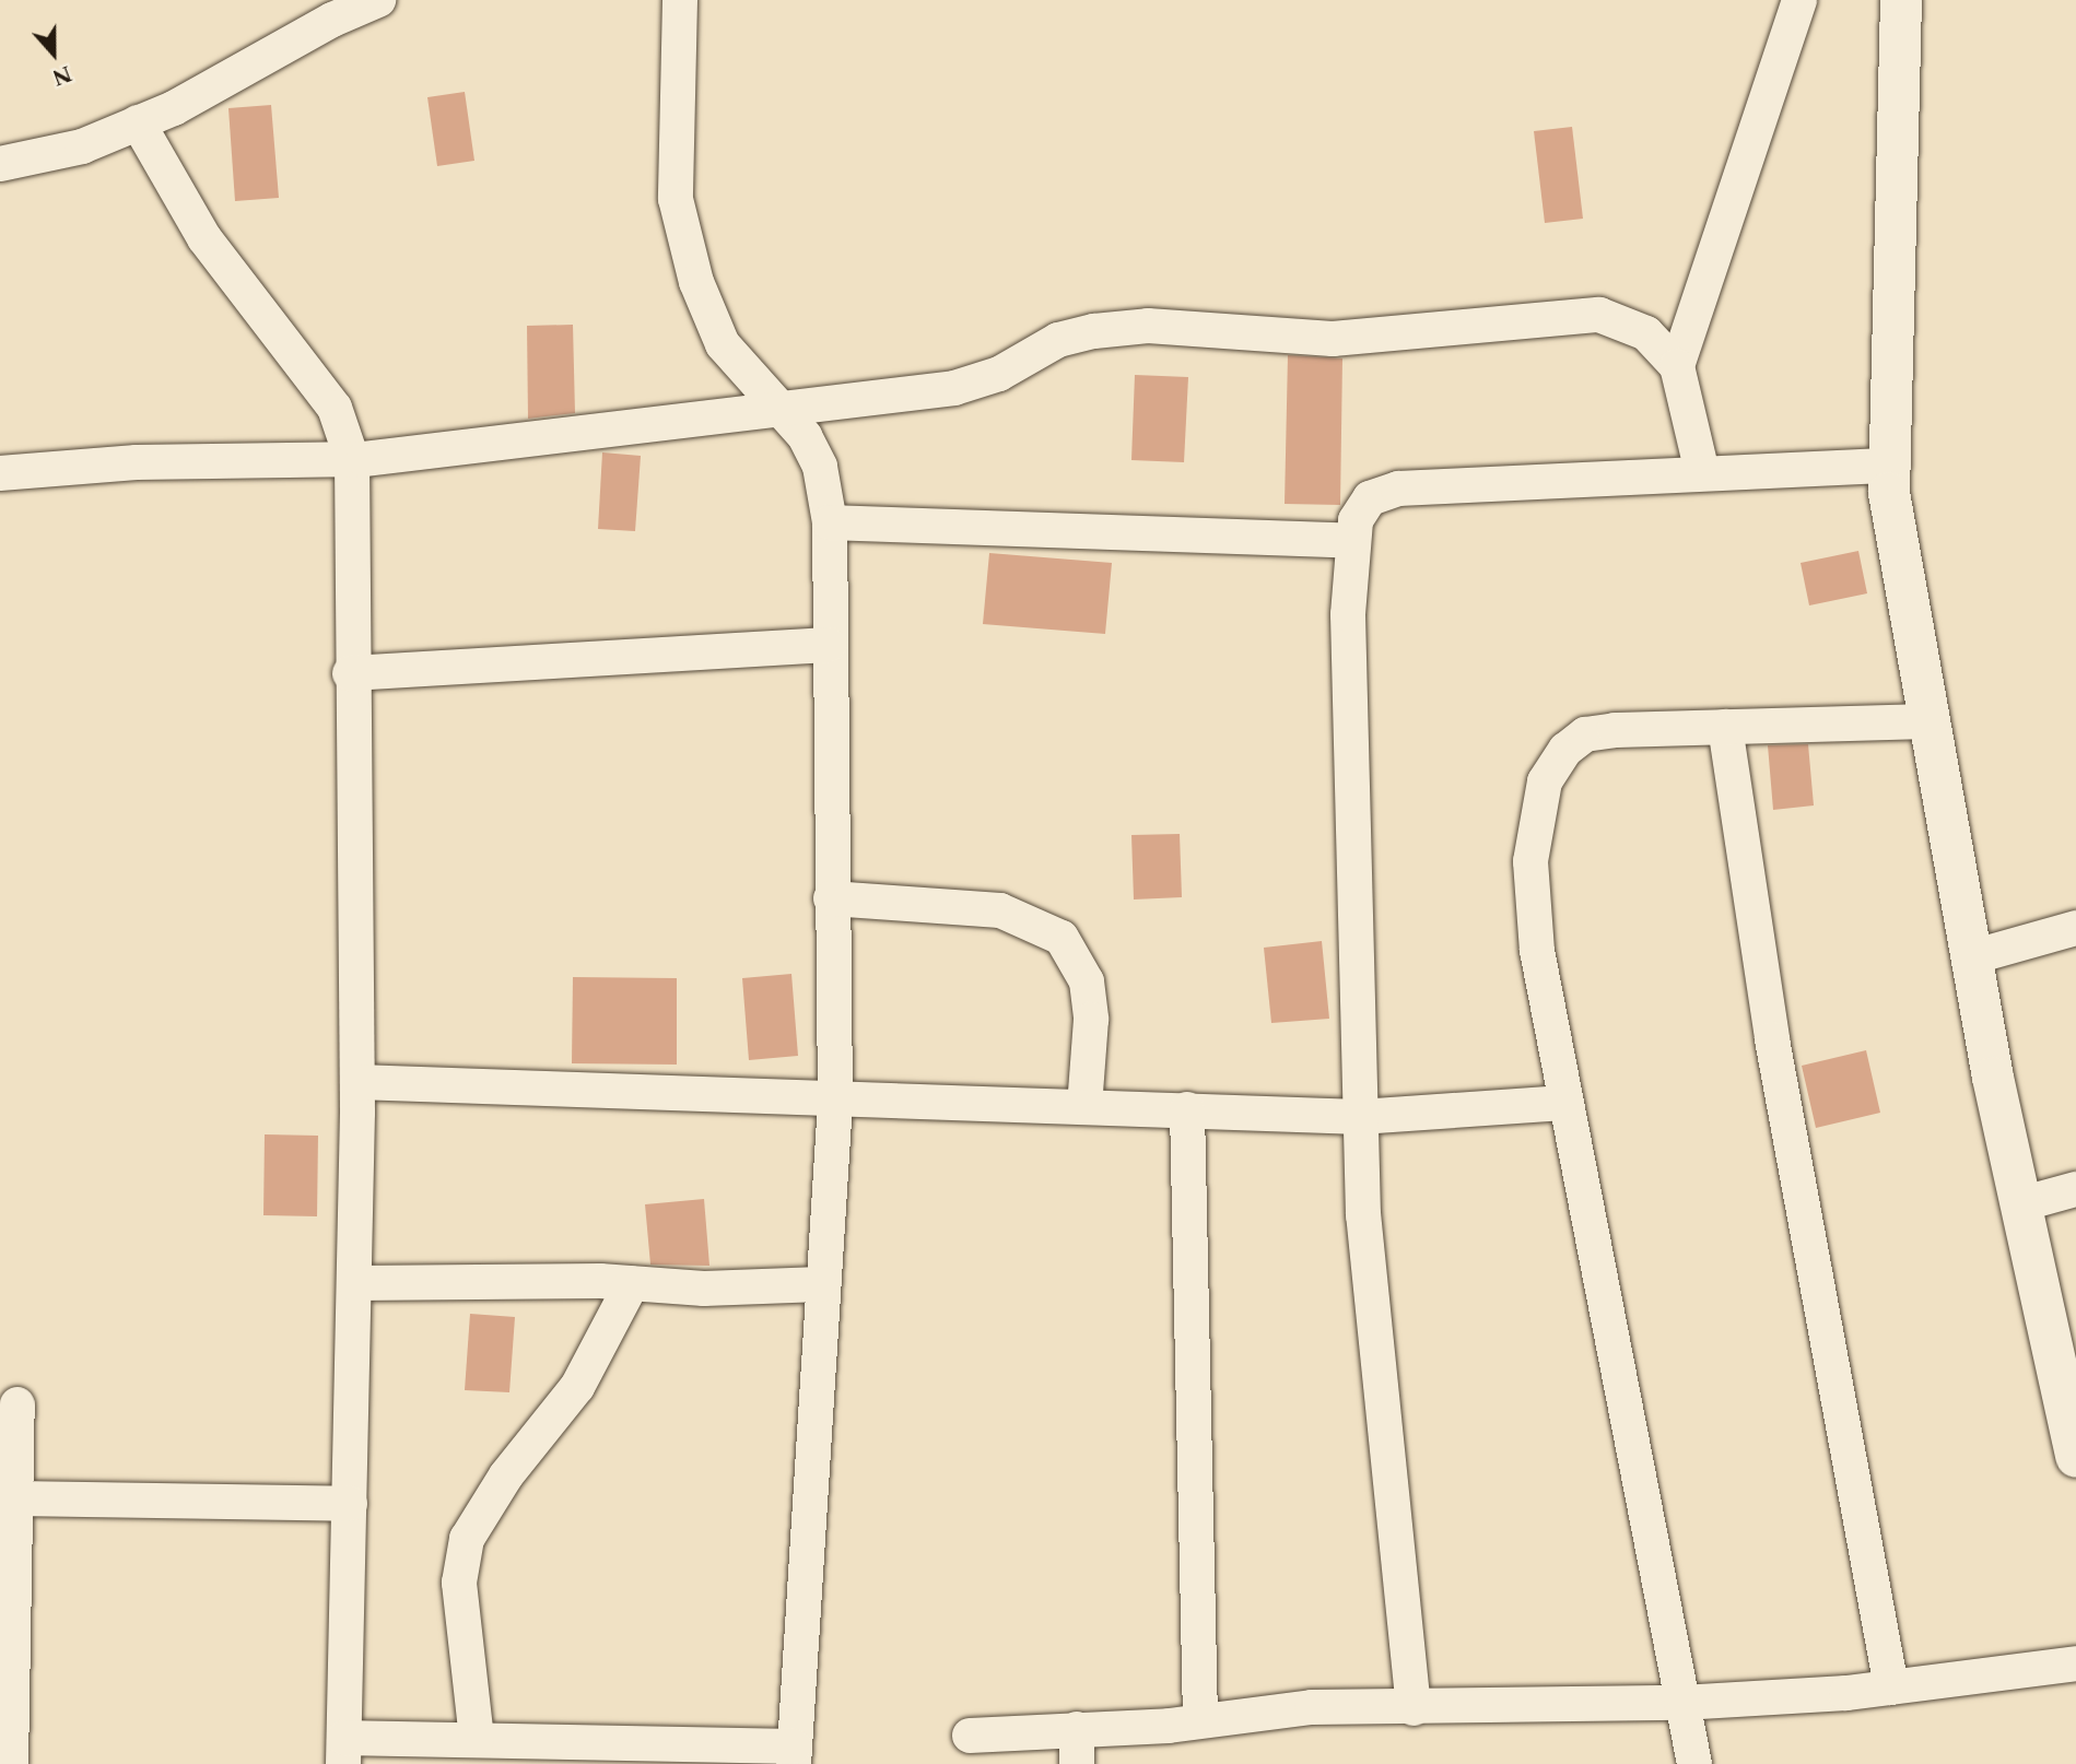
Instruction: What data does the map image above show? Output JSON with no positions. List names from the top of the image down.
{
  "north": "bottom"
}
